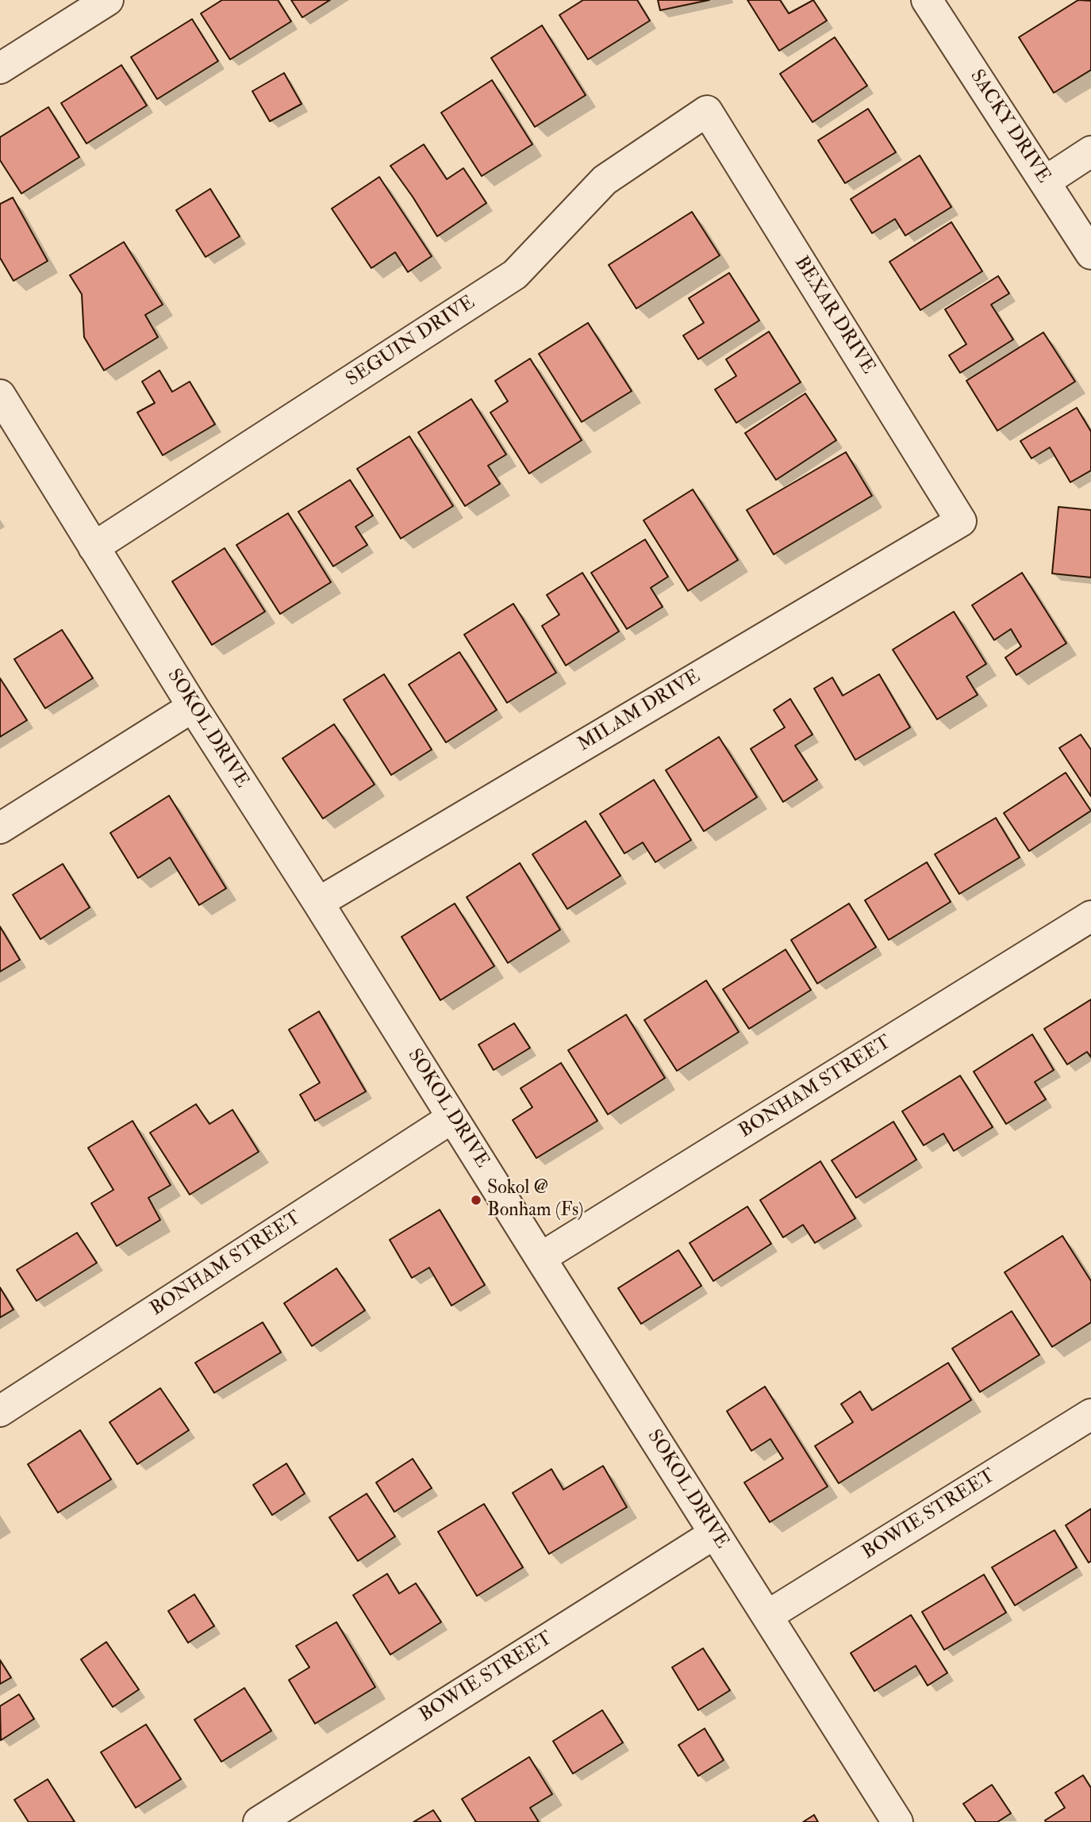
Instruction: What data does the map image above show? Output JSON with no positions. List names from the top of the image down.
{
  "streets": {
    "street": [
      "SACKY DRIVE",
      "BEXAR DRIVE",
      "SEGUIN DRIVE",
      "MILAM DRIVE",
      "SOKOL DRIVE",
      "BONHAM STREET",
      "BOWIE STREET"
    ]
  },
  "crossings": [
    ["BEXAR DRIVE", "SEGUIN DRIVE"],
    ["BEXAR DRIVE", "MILAM DRIVE"],
    ["SEGUIN DRIVE", "SOKOL DRIVE"],
    ["MILAM DRIVE", "SOKOL DRIVE"],
    ["SOKOL DRIVE", "BONHAM STREET"],
    ["SOKOL DRIVE", "BOWIE STREET"]
  ],
  "places": ["Sokol @ Bonham (Fs)"]
}
